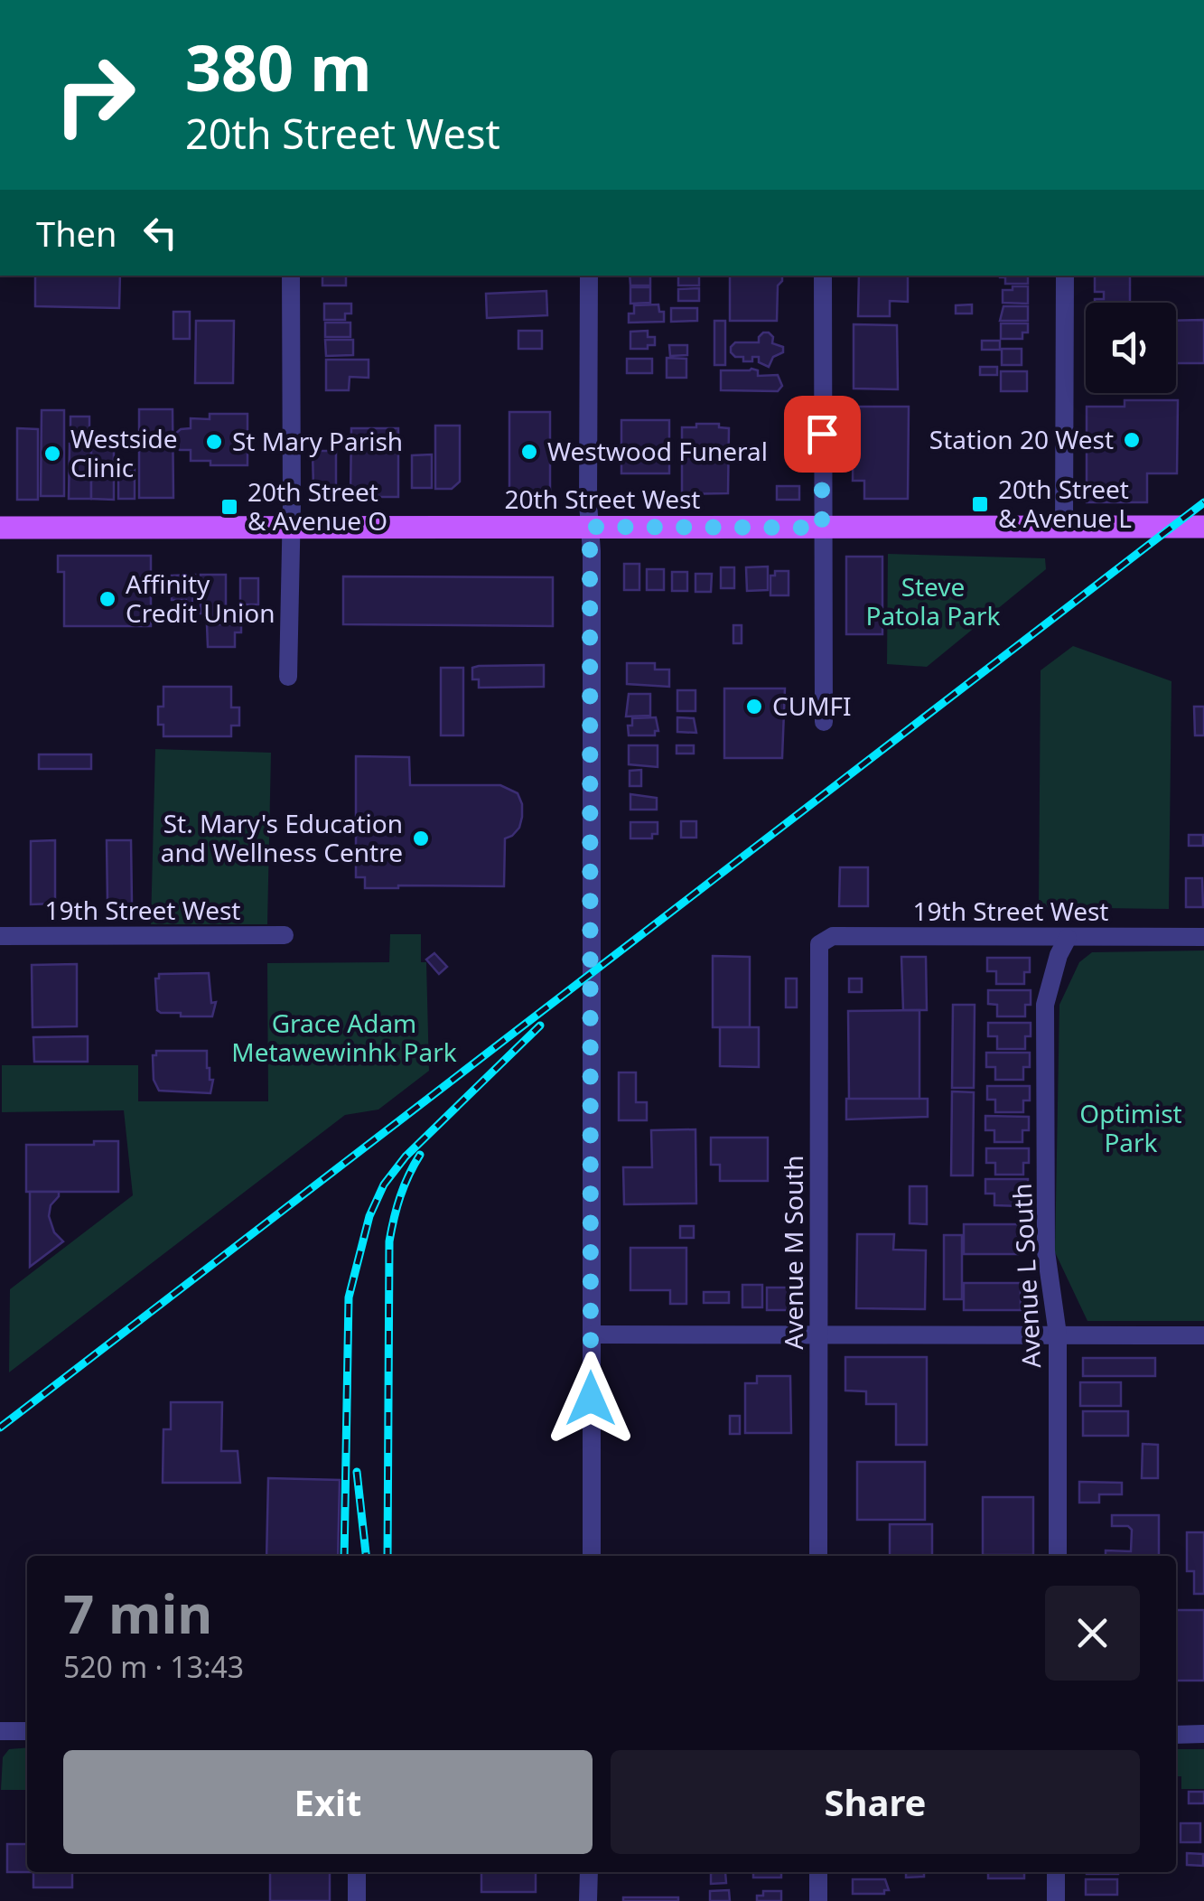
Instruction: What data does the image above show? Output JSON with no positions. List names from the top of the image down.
{
  "streets": {
    "main road": ["20th Street West"],
    "street": ["19th Street West", "Avenue M South", "Avenue L South"]
  },
  "crossings": [
    ["19th Street West", "Avenue M South"],
    ["19th Street West", "Avenue L South"]
  ],
  "parks": ["Steve Patola Park", "Grace Adam Metawewinhk Park", "Optimist Park"],
  "places": {
    "other": [
      "Station 20 West",
      "St Mary Parish",
      "Westwood Funeral",
      "Westside Clinic",
      "Affinity Credit Union",
      "CUMFI",
      "St. Mary's Education and Wellness Centre"
    ],
    "transit": ["20th Street & Avenue L", "20th Street & Avenue O"]
  },
  "page": {
    "turn": ["380 m", "20th Street West"],
    "then": "Then",
    "heading": ["7 min", "520 m · 13:43"],
    "buttons": ["Exit", "Share"]
  }
}
